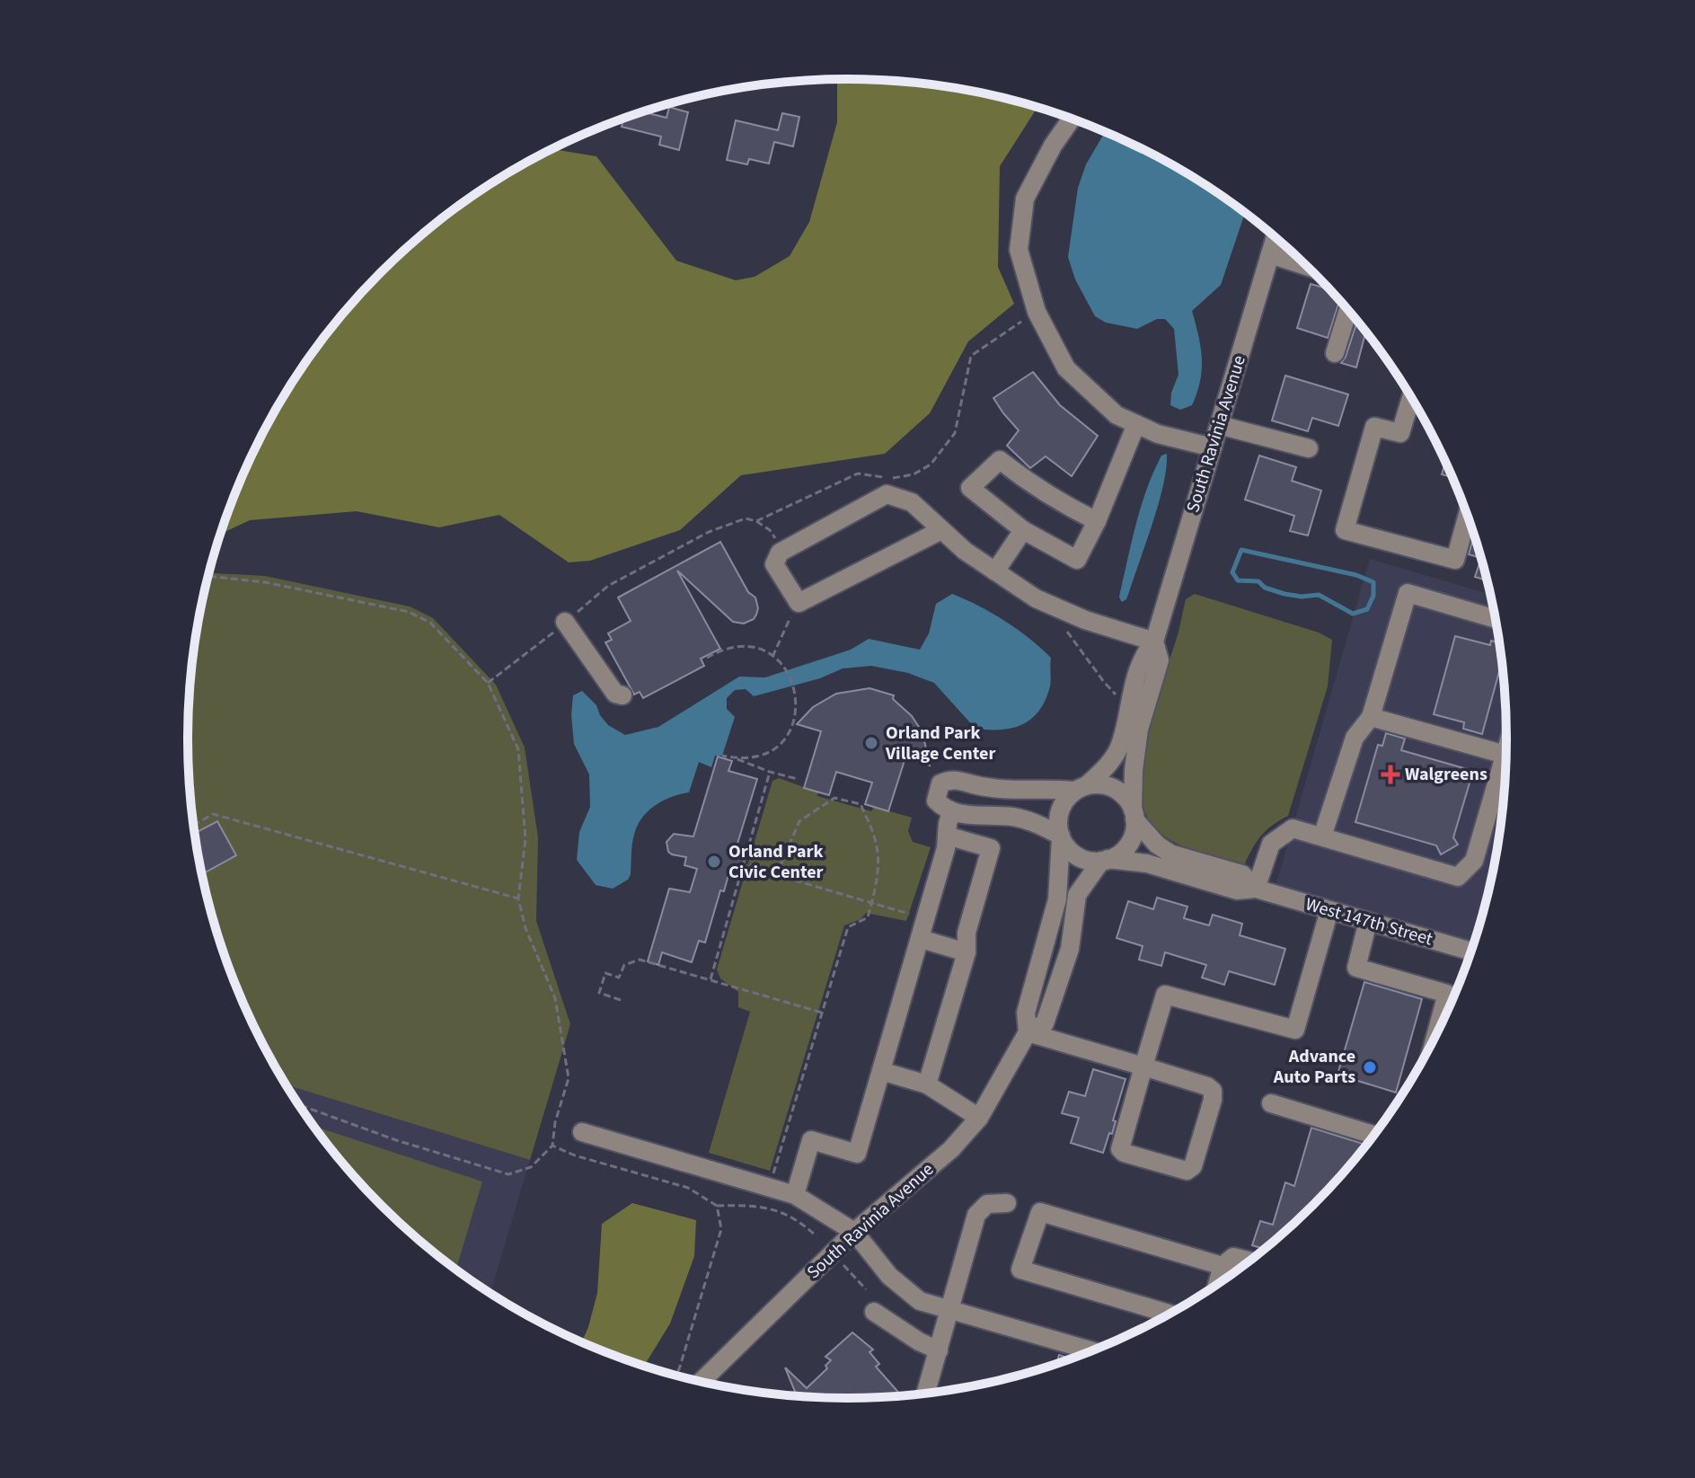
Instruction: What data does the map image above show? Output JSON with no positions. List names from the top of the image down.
{
  "streets": {
    "street": ["South Ravinia Avenue", "West 147th Street"]
  },
  "crossings": [
    ["South Ravinia Avenue", "West 147th Street"]
  ],
  "places": {
    "other": ["Orland Park Village Center", "Orland Park Civic Center", "Advance Auto Parts"],
    "health": ["Walgreens"]
  }
}
